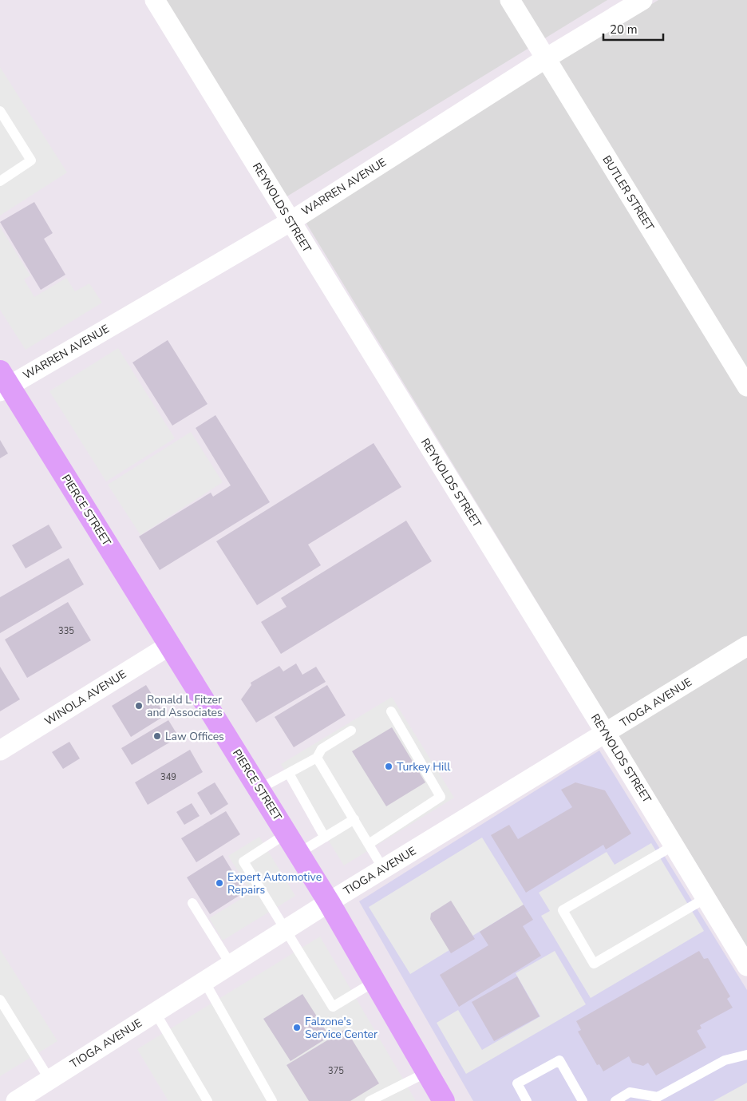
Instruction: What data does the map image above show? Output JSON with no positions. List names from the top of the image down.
{
  "streets": {
    "main road": ["PIERCE STREET"],
    "street": [
      "WARREN AVENUE",
      "BUTLER STREET",
      "REYNOLDS STREET",
      "WINOLA AVENUE",
      "TIOGA AVENUE"
    ]
  },
  "crossings": [
    ["WARREN AVENUE", "BUTLER STREET"],
    ["WARREN AVENUE", "REYNOLDS STREET"],
    ["WARREN AVENUE", "PIERCE STREET"],
    ["REYNOLDS STREET", "TIOGA AVENUE"],
    ["PIERCE STREET", "WINOLA AVENUE"],
    ["PIERCE STREET", "TIOGA AVENUE"]
  ],
  "places": [
    "Ronald L Fitzer and Associates",
    "Law Offices",
    "Turkey Hill",
    "Expert Automotive Repairs",
    "Falzone's Service Center"
  ],
  "house_numbers": ["335", "349", "375"],
  "scale_bar": "20 m"
}
